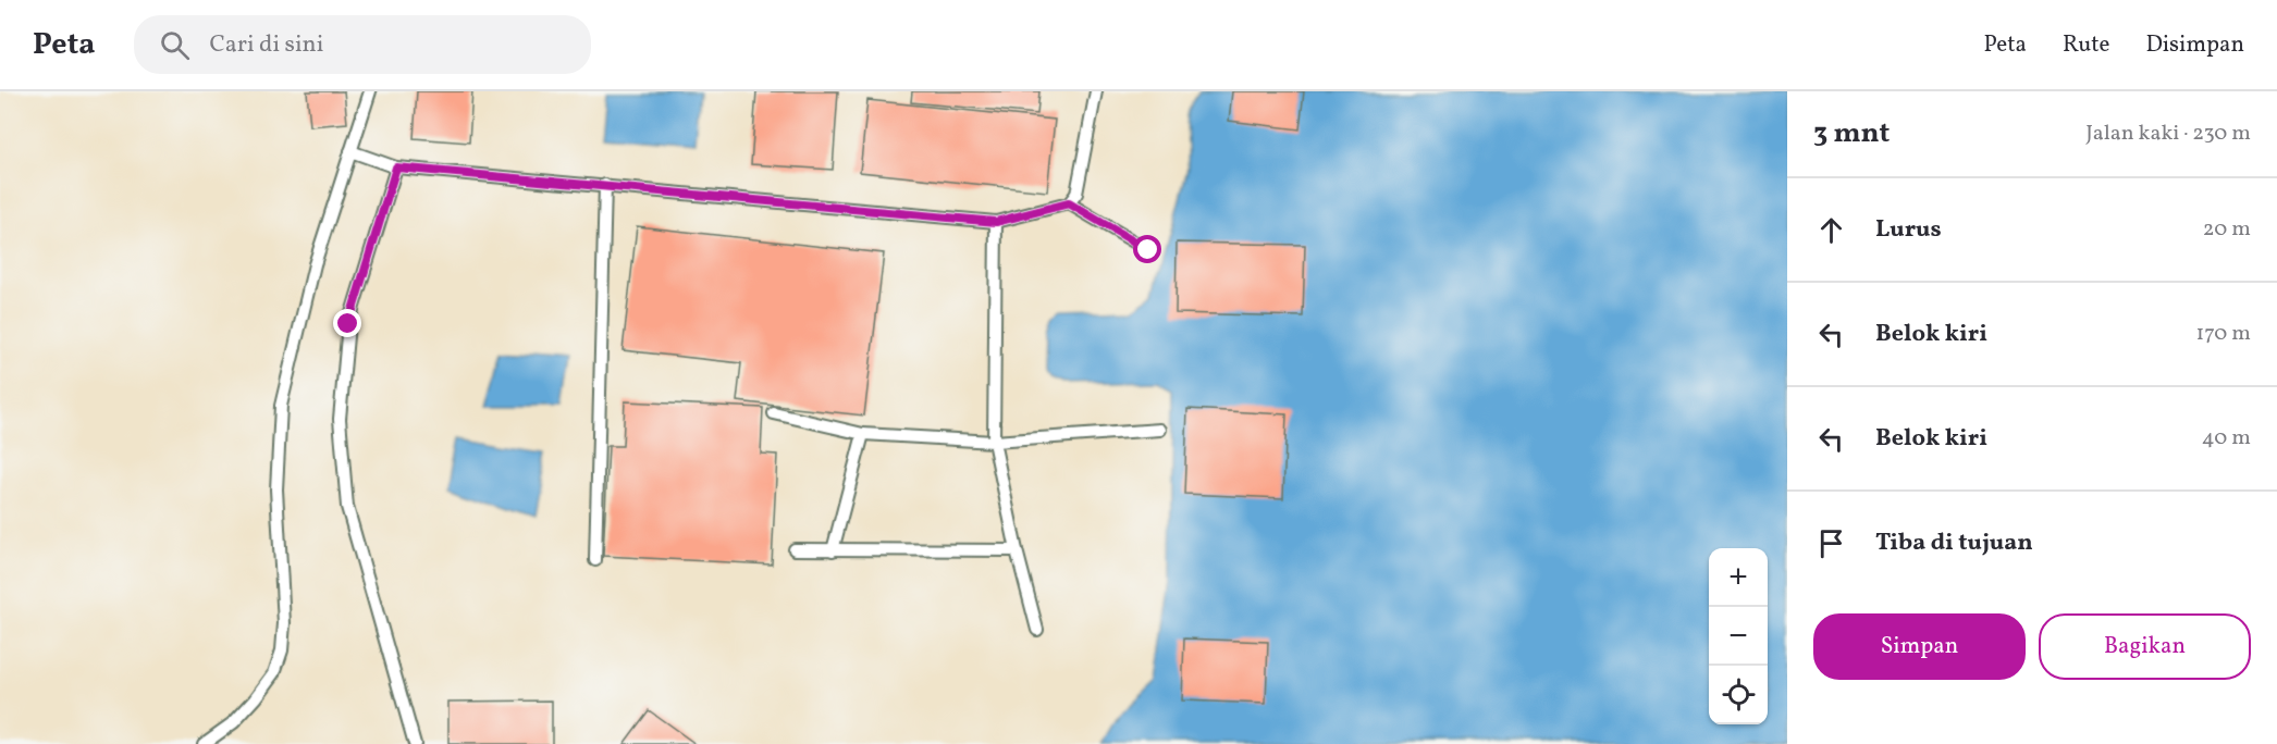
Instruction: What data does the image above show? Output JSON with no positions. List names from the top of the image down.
{
  "page": {
    "header": "Peta",
    "search": "Cari di sini",
    "nav": ["Peta", "Rute", "Disimpan"],
    "heading": ["3 mnt", "Jalan kaki · 230 m"],
    "list": [
      ["Lurus", "20 m"],
      ["Belok kiri", "170 m"],
      ["Belok kiri", "40 m"],
      "Tiba di tujuan"
    ],
    "map_buttons": ["+", "−"],
    "buttons": ["Simpan", "Bagikan"]
  }
}
